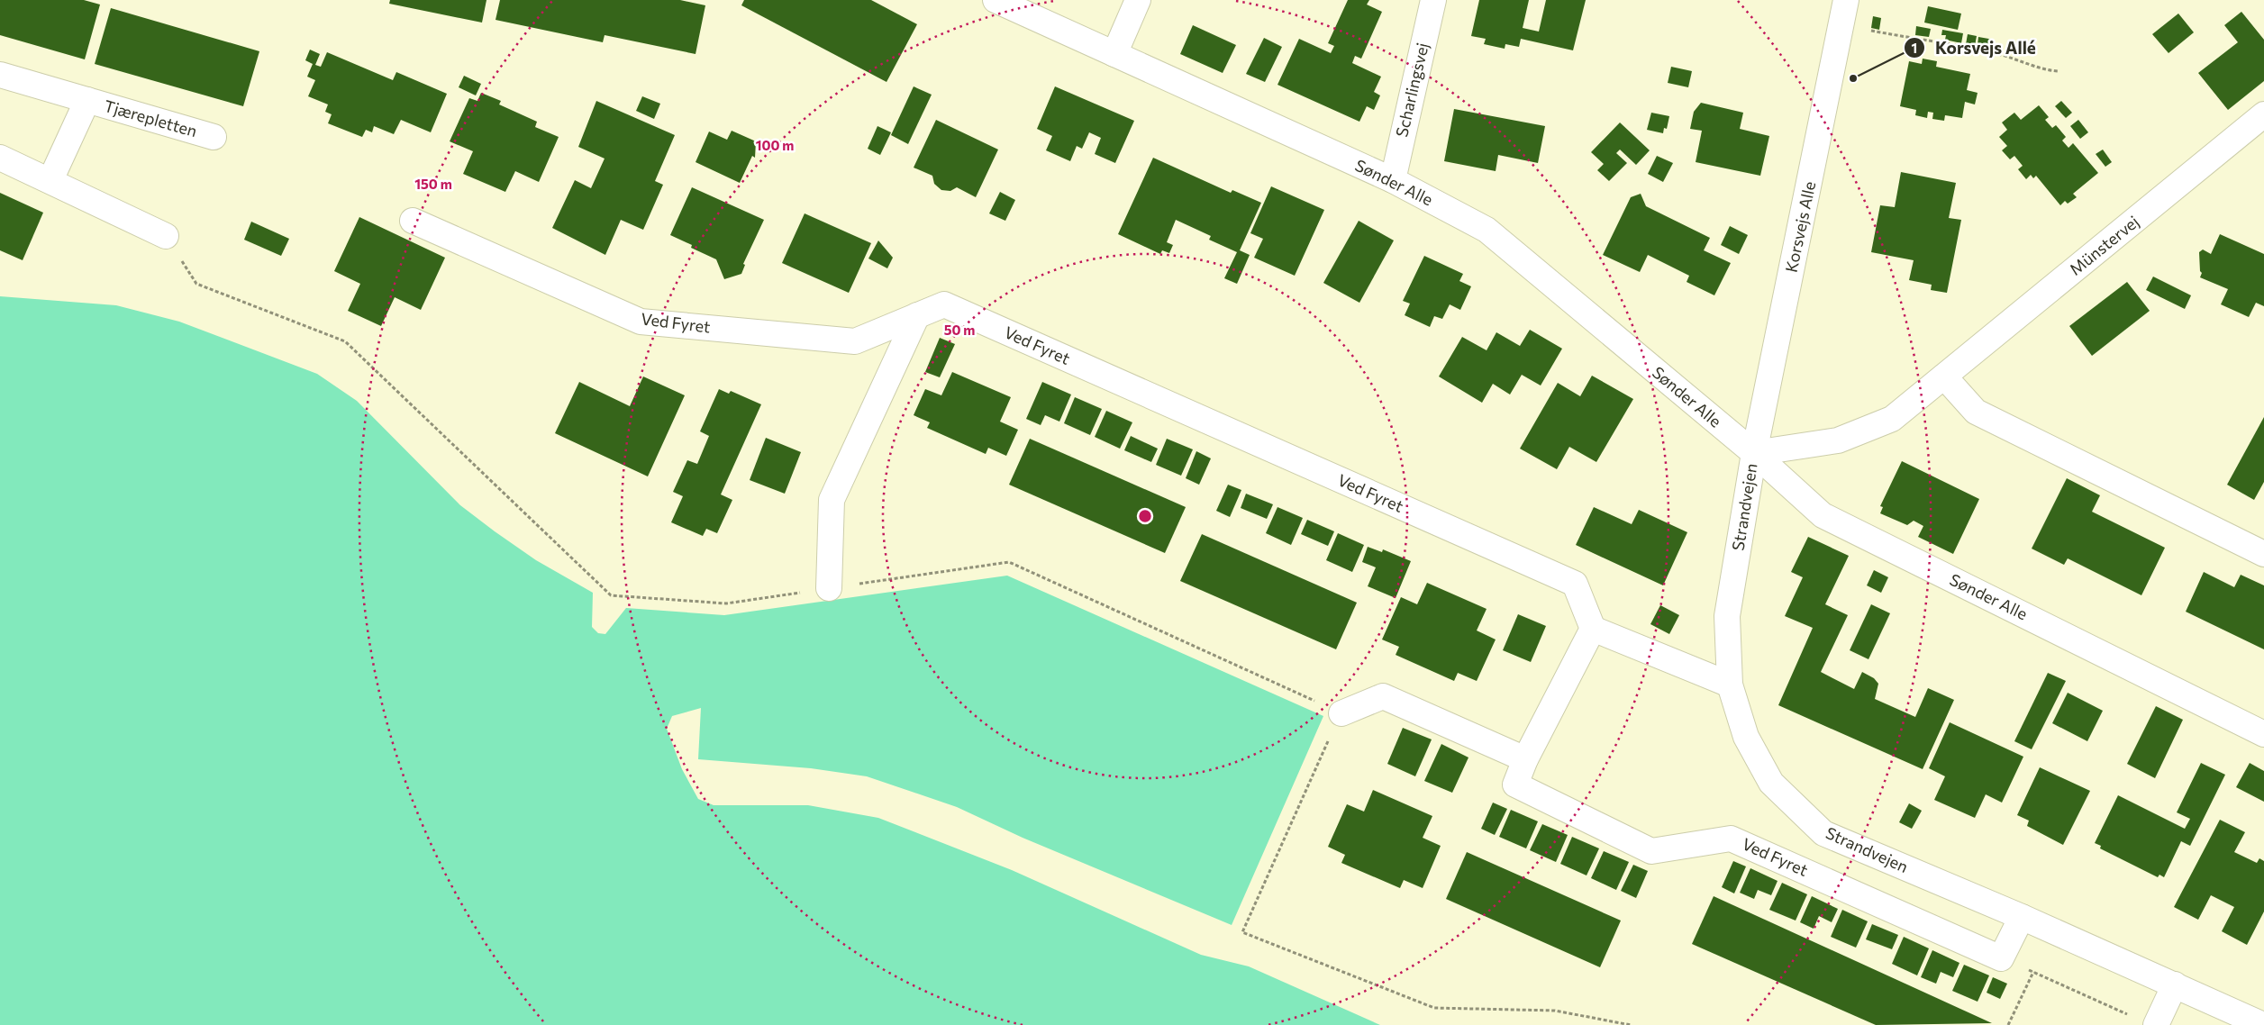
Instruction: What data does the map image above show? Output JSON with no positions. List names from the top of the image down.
{
  "streets": {
    "street": [
      "Scharlingsvej",
      "Tjærepletten",
      "Sønder Alle",
      "Korsvejs Alle",
      "Münstervej",
      "Ved Fyret",
      "Strandvejen"
    ]
  },
  "crossings": [
    ["Scharlingsvej", "Sønder Alle"],
    ["Sønder Alle", "Korsvejs Alle"],
    ["Sønder Alle", "Münstervej"],
    ["Sønder Alle", "Strandvejen"],
    ["Korsvejs Alle", "Münstervej"],
    ["Korsvejs Alle", "Strandvejen"],
    ["Münstervej", "Strandvejen"]
  ],
  "places": ["Korsvejs Allé"],
  "rings": ["100 m", "150 m", "50 m"]
}
